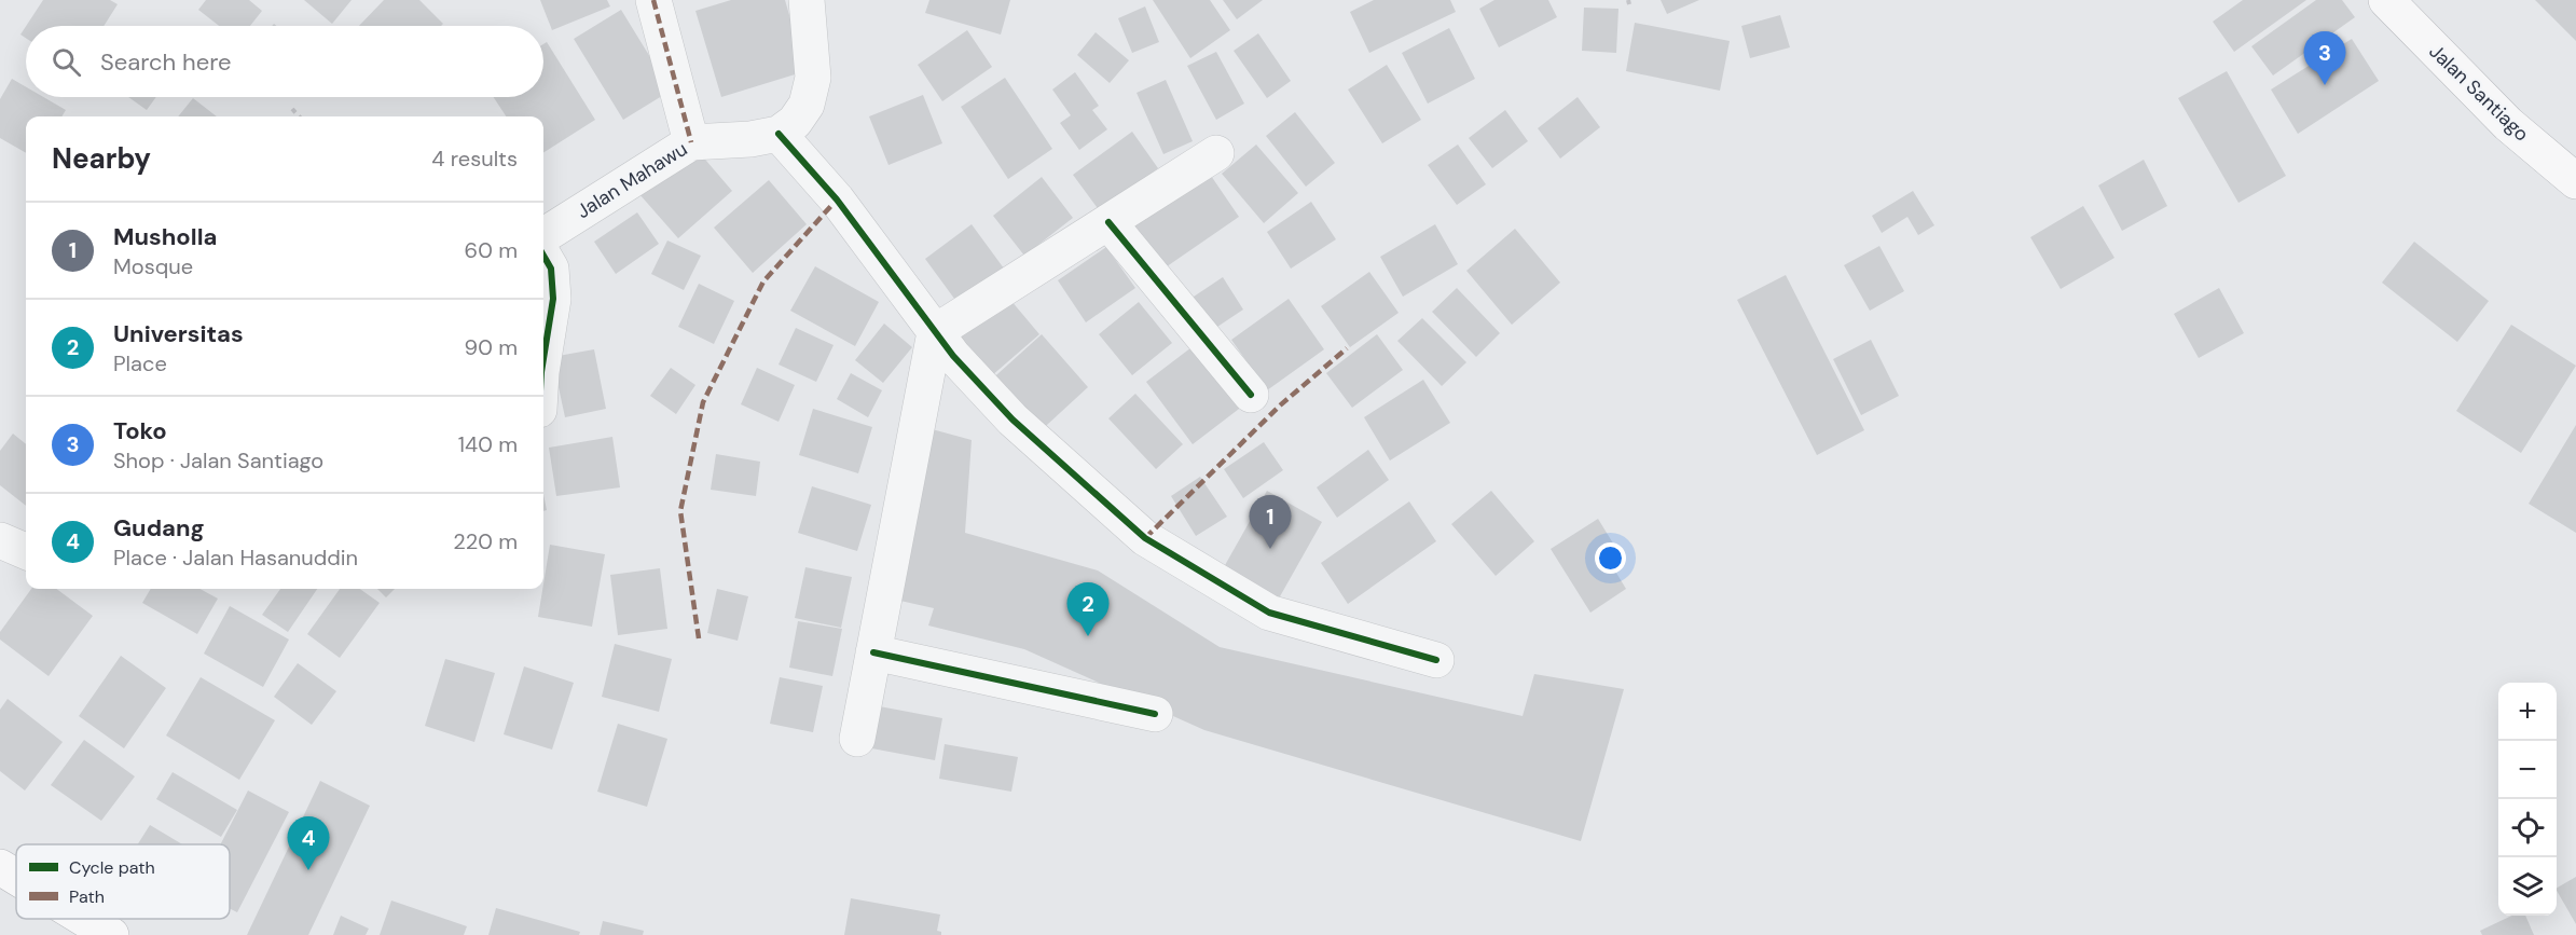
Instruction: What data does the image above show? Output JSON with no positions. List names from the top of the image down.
{
  "streets": {
    "highway": ["Jalan Santiago"],
    "street": ["Jalan Mahawu"]
  },
  "legend": ["Cycle path", "Path"],
  "page": {
    "search": "Search here",
    "pins": [
      "3",
      "1",
      "2",
      "4"
    ],
    "heading": ["Nearby", "4 results"],
    "list": [
      {
        "mark": "1",
        "name": "Musholla",
        "note": "Mosque",
        "value": "60 m"
      },
      {
        "mark": "2",
        "name": "Universitas",
        "note": "Place",
        "value": "90 m"
      },
      {
        "mark": "3",
        "name": "Toko",
        "note": "Shop · Jalan Santiago",
        "value": "140 m"
      },
      {
        "mark": "4",
        "name": "Gudang",
        "note": "Place · Jalan Hasanuddin",
        "value": "220 m"
      }
    ],
    "map_buttons": ["+", "−"]
  }
}
